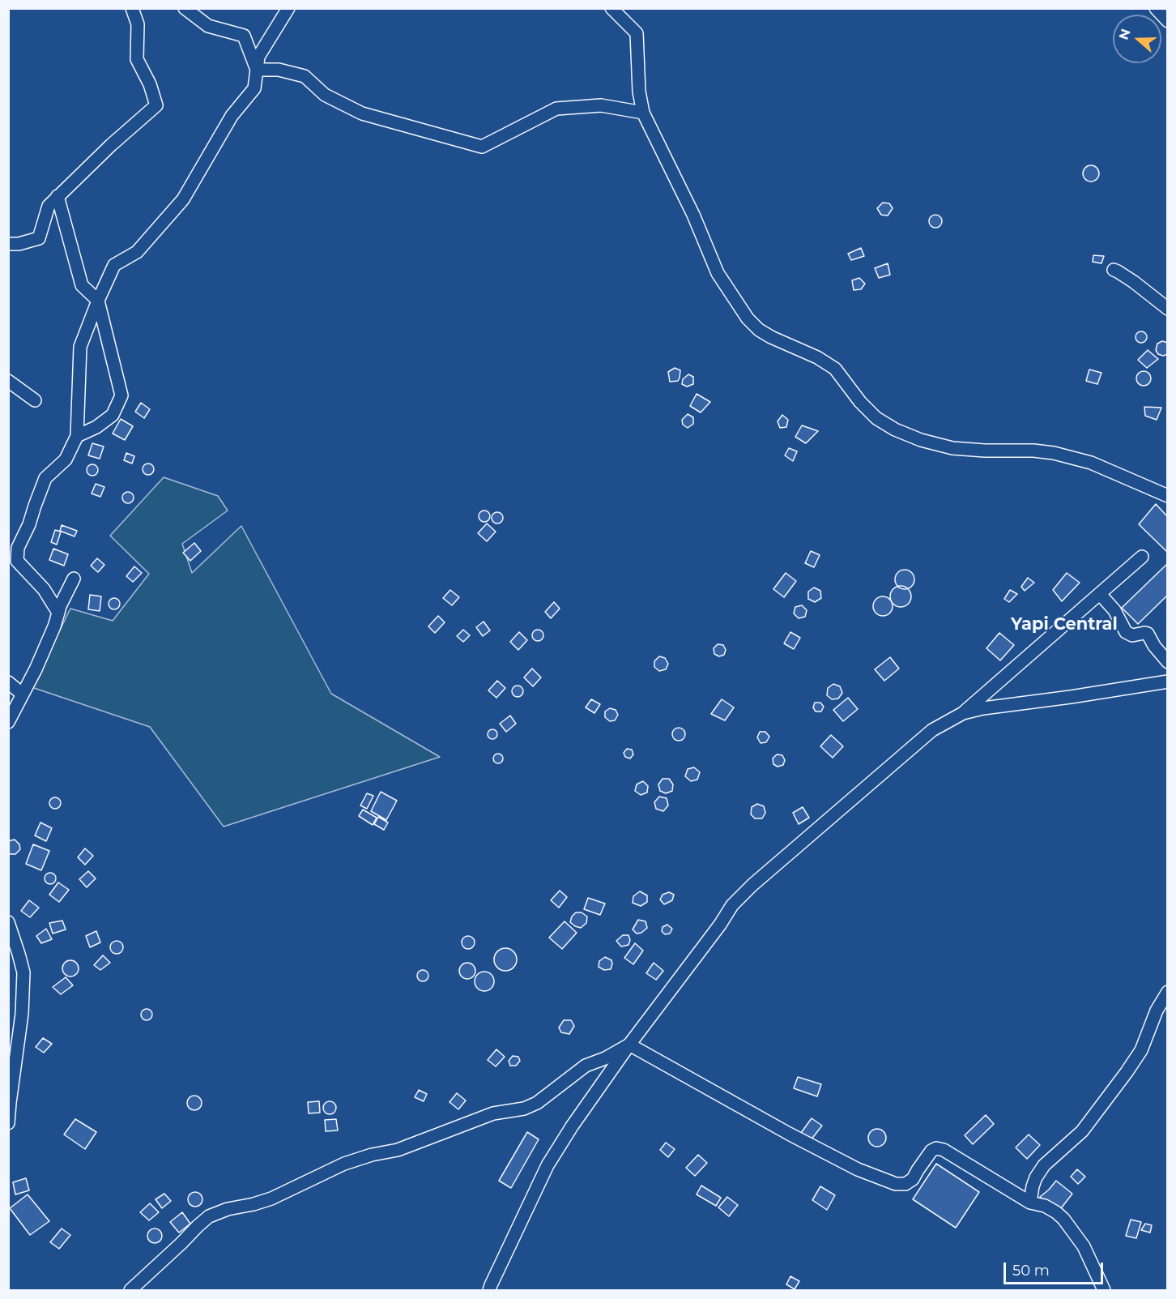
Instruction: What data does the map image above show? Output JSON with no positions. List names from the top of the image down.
{
  "districts": ["Yapi Central"],
  "scale_bar": "50 m",
  "north": "left"
}
